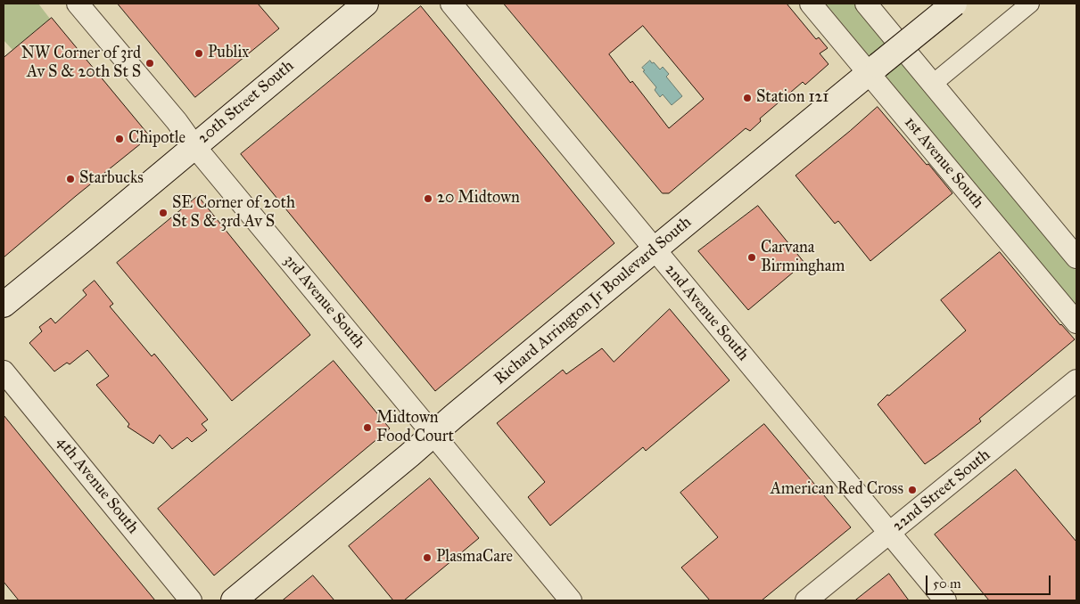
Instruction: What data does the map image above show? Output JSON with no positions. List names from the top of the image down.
{
  "streets": {
    "main road": ["20th Street South", "Richard Arrington Jr Boulevard South"],
    "street": [
      "1st Avenue South",
      "3rd Avenue South",
      "2nd Avenue South",
      "4th Avenue South",
      "22nd Street South"
    ]
  },
  "crossings": [
    ["20th Street South", "3rd Avenue South"],
    ["1st Avenue South", "Richard Arrington Jr Boulevard South"],
    ["Richard Arrington Jr Boulevard South", "3rd Avenue South"],
    ["Richard Arrington Jr Boulevard South", "2nd Avenue South"],
    ["2nd Avenue South", "22nd Street South"]
  ],
  "places": [
    "Publix",
    "NW Corner of 3rd Av S & 20th St S",
    "Station 121",
    "Chipotle",
    "Starbucks",
    "20 Midtown",
    "SE Corner of 20th St S & 3rd Av S",
    "Carvana Birmingham",
    "Midtown Food Court",
    "American Red Cross",
    "PlasmaCare"
  ],
  "scale_bar": "50 m"
}
